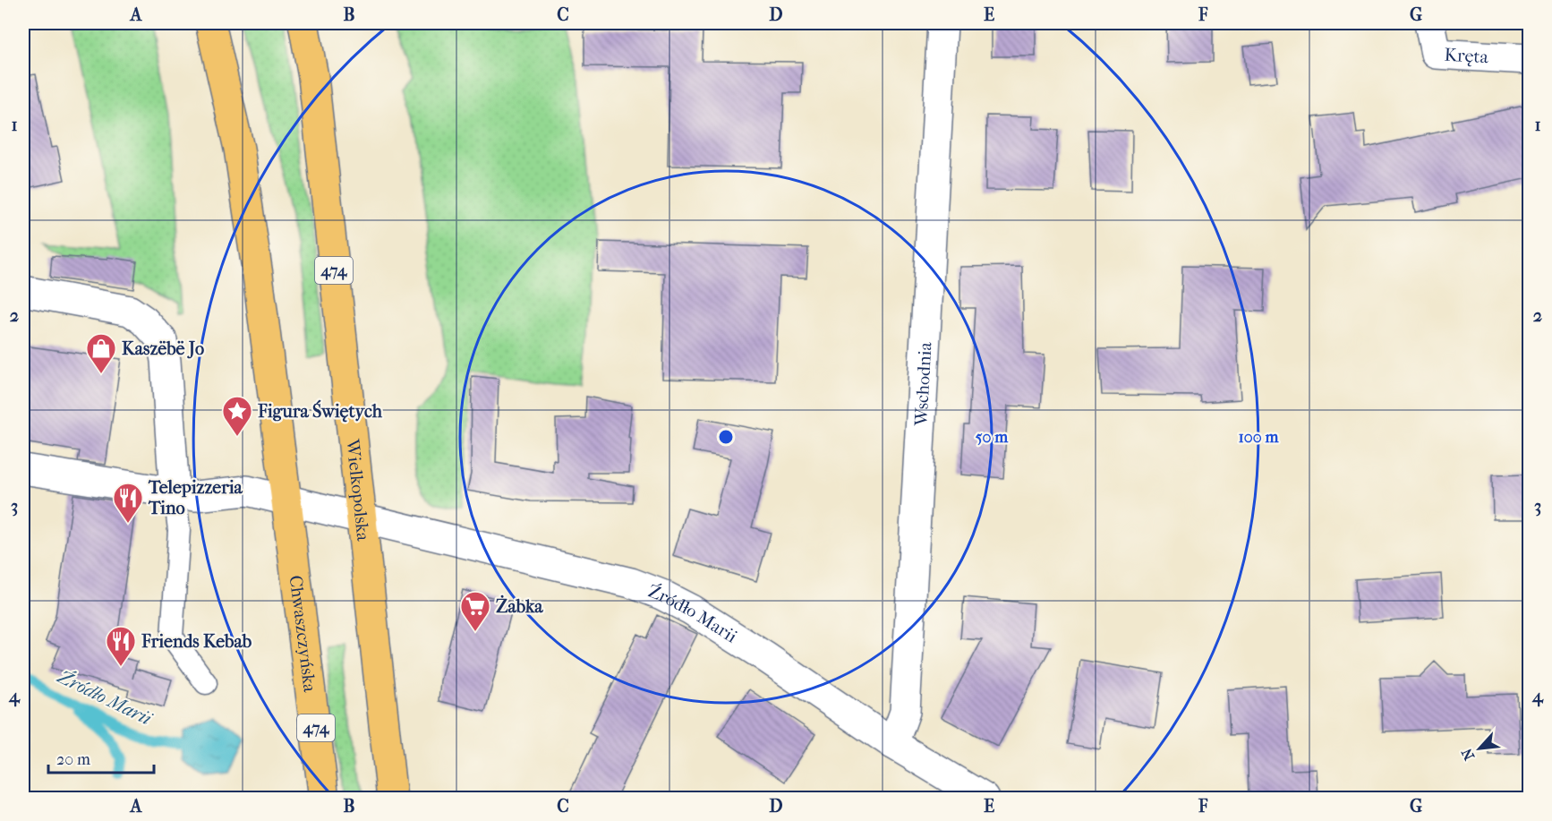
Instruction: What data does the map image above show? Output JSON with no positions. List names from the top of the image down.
{
  "streets": {
    "main road": ["474", "Wielkopolska", "Chwaszczyńska"],
    "street": ["Kręta", "Wschodnia", "Źródło Marii"]
  },
  "crossings": [
    ["474", "Źródło Marii"],
    ["474", "Chwaszczyńska"],
    ["Wschodnia", "Źródło Marii"],
    ["Wielkopolska", "Źródło Marii"],
    ["Źródło Marii", "Chwaszczyńska"]
  ],
  "water": ["Źródło Marii"],
  "places": {
    "shop": ["Kaszëbë Jo"],
    "place": ["Figura Świętych"],
    "restaurant": ["Telepizzeria Tino", "Friends Kebab"],
    "supermarket": ["Żabka"]
  },
  "scale_bar": "20 m",
  "north": "bottom left",
  "grid": {
    "columns": [
      "A",
      "B",
      "C",
      "D",
      "E",
      "F",
      "G"
    ],
    "rows": [
      "1",
      "2",
      "3",
      "4"
    ]
  },
  "rings": ["50 m", "100 m"]
}
